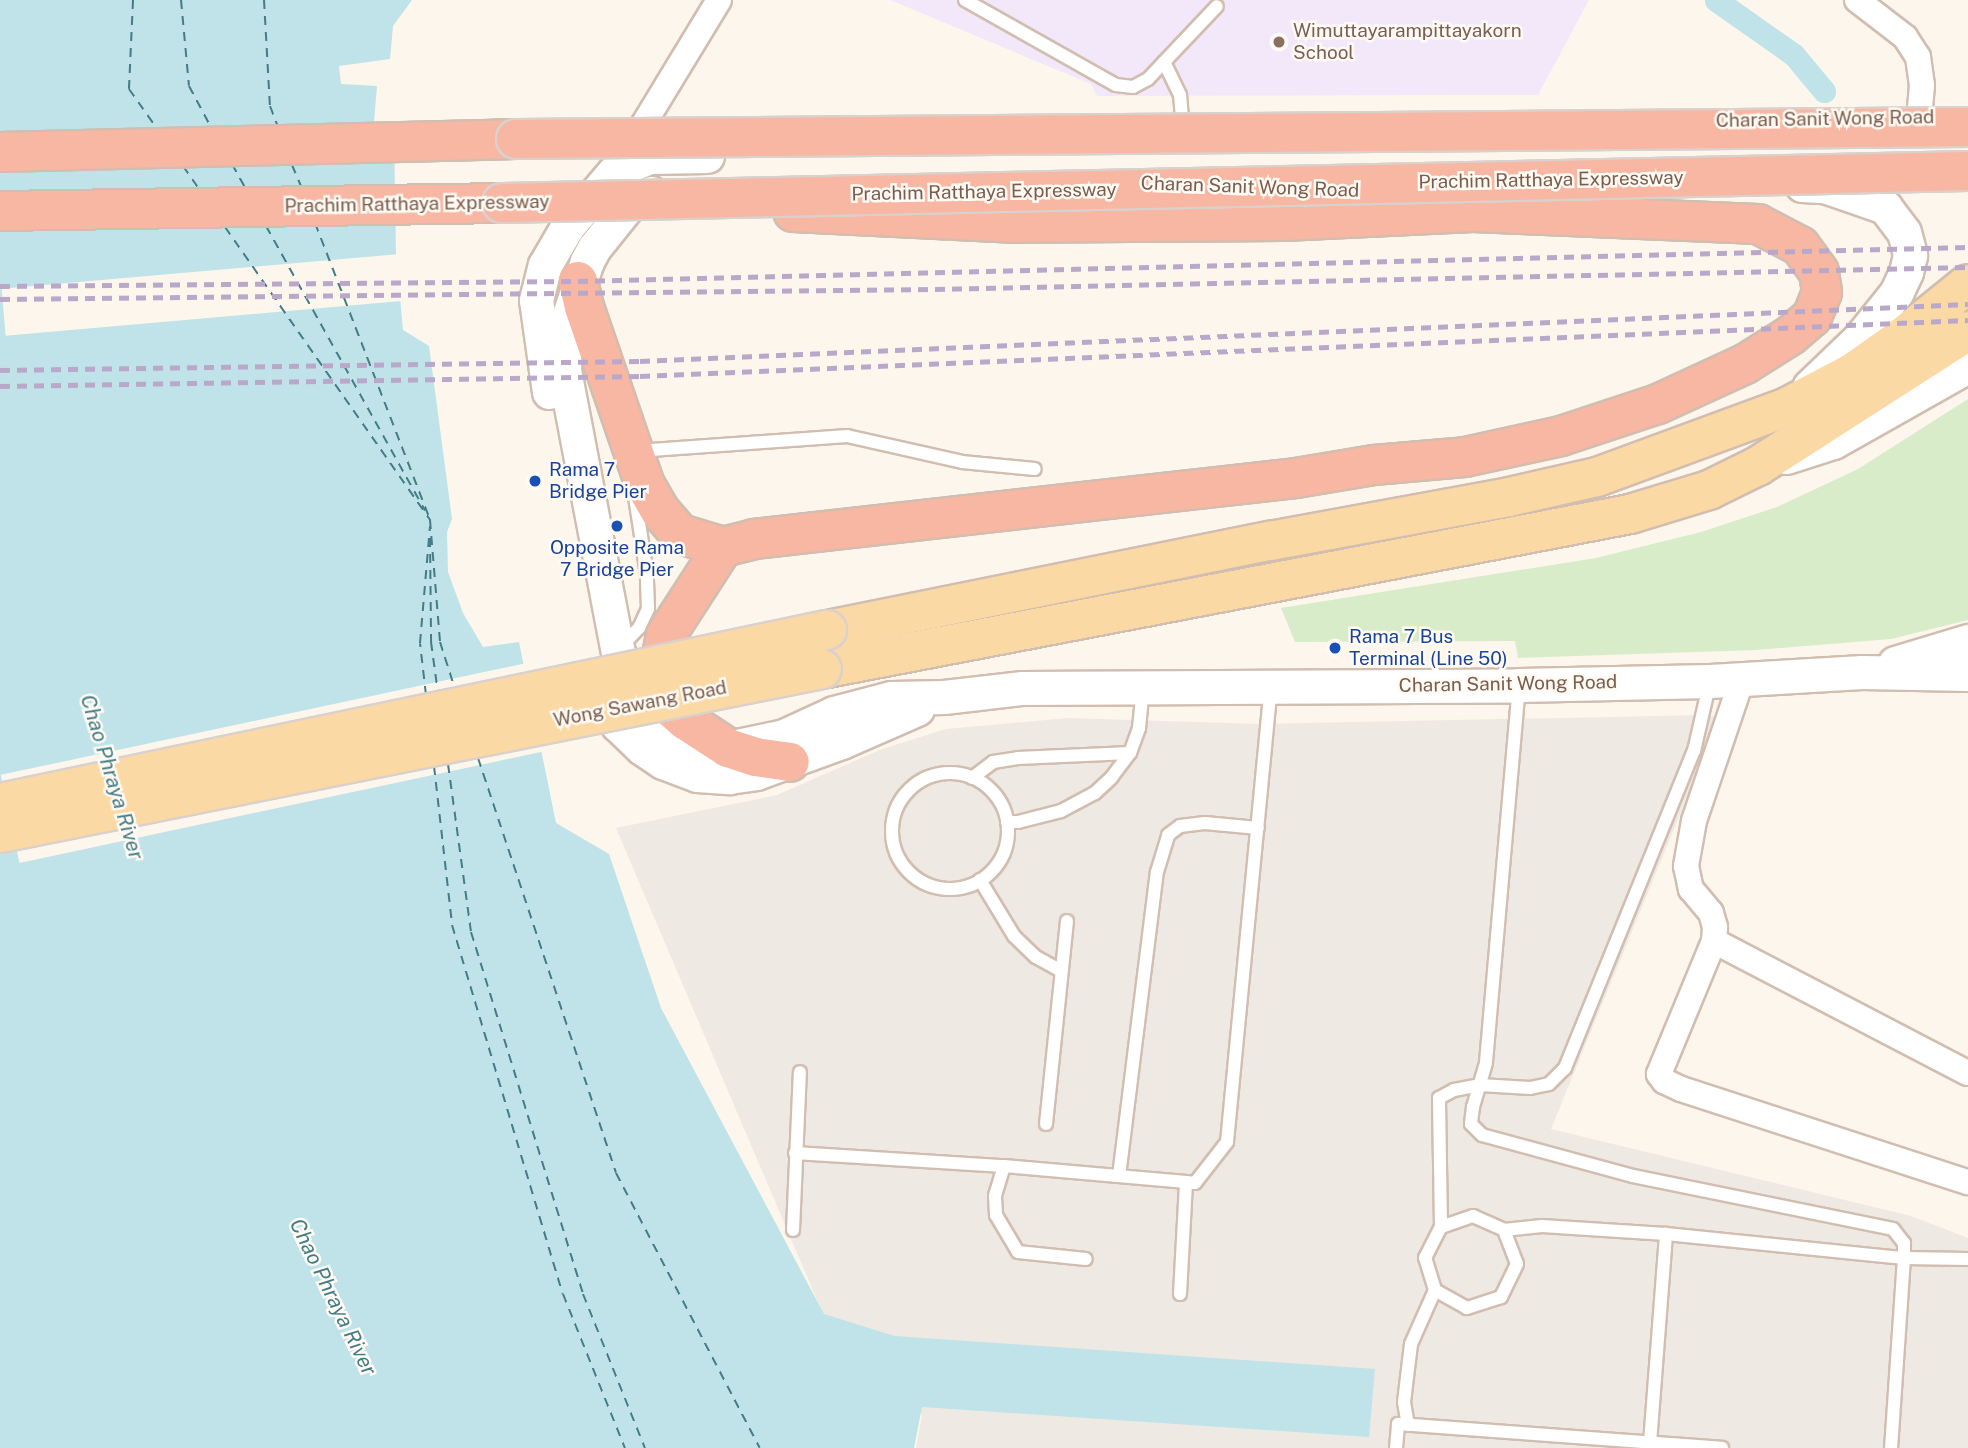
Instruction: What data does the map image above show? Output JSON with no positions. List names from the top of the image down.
{
  "streets": {
    "highway": ["Prachim Ratthaya Expressway"],
    "main road": ["Charan Sanit Wong Road", "Wong Sawang Road"]
  },
  "crossings": [
    ["Charan Sanit Wong Road", "Wong Sawang Road"]
  ],
  "water": ["Chao Phraya River"],
  "places": [
    "Wimuttayarampittayakorn School",
    "Rama 7 Bridge Pier",
    "Opposite Rama 7 Bridge Pier",
    "Rama 7 Bus Terminal (Line 50)"
  ]
}
